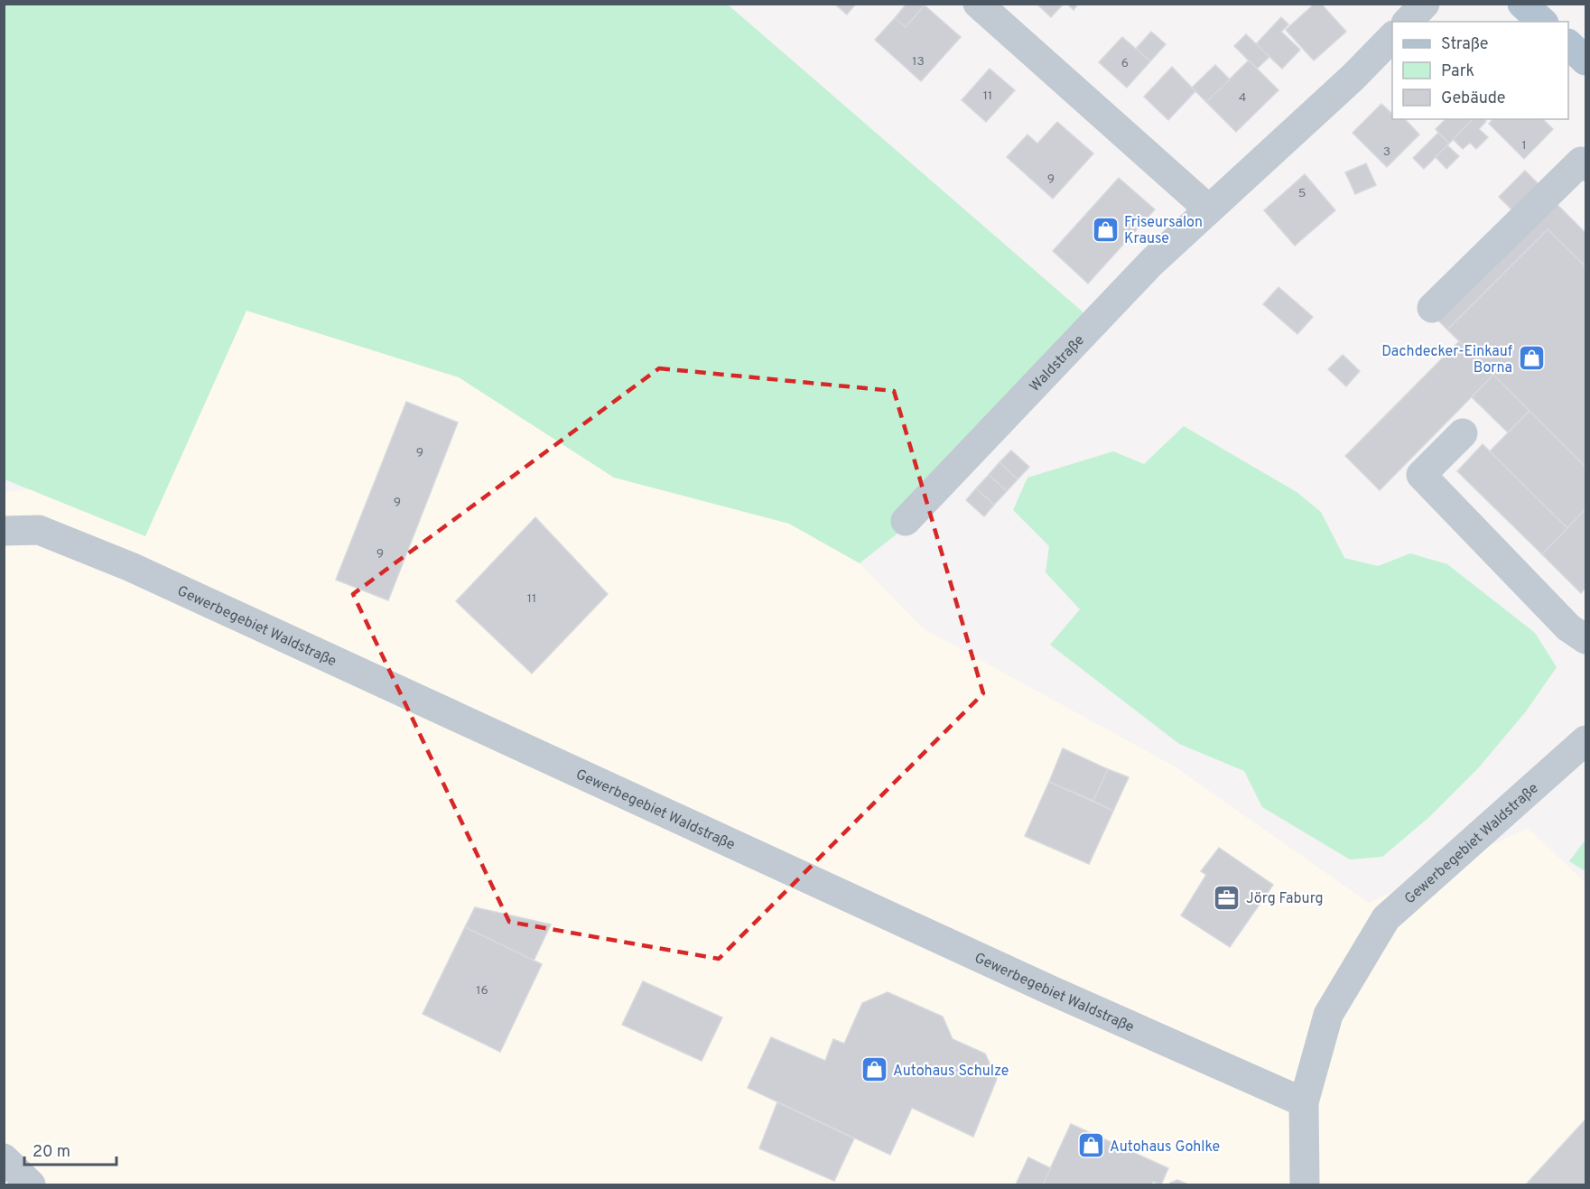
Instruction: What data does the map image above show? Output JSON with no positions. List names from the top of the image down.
{
  "streets": {
    "street": ["Waldstraße", "Gewerbegebiet Waldstraße"]
  },
  "places": {
    "shop": [
      "Friseursalon Krause",
      "Dachdecker-Einkauf Borna",
      "Autohaus Schulze",
      "Autohaus Gohlke"
    ],
    "office": ["Jörg Faburg"]
  },
  "house_numbers": [
    "13",
    "6",
    "11",
    "4",
    "1",
    "3",
    "9",
    "5",
    "9",
    "9",
    "9",
    "11",
    "16"
  ],
  "legend": ["Straße", "Park", "Gebäude"],
  "scale_bar": "20 m"
}
